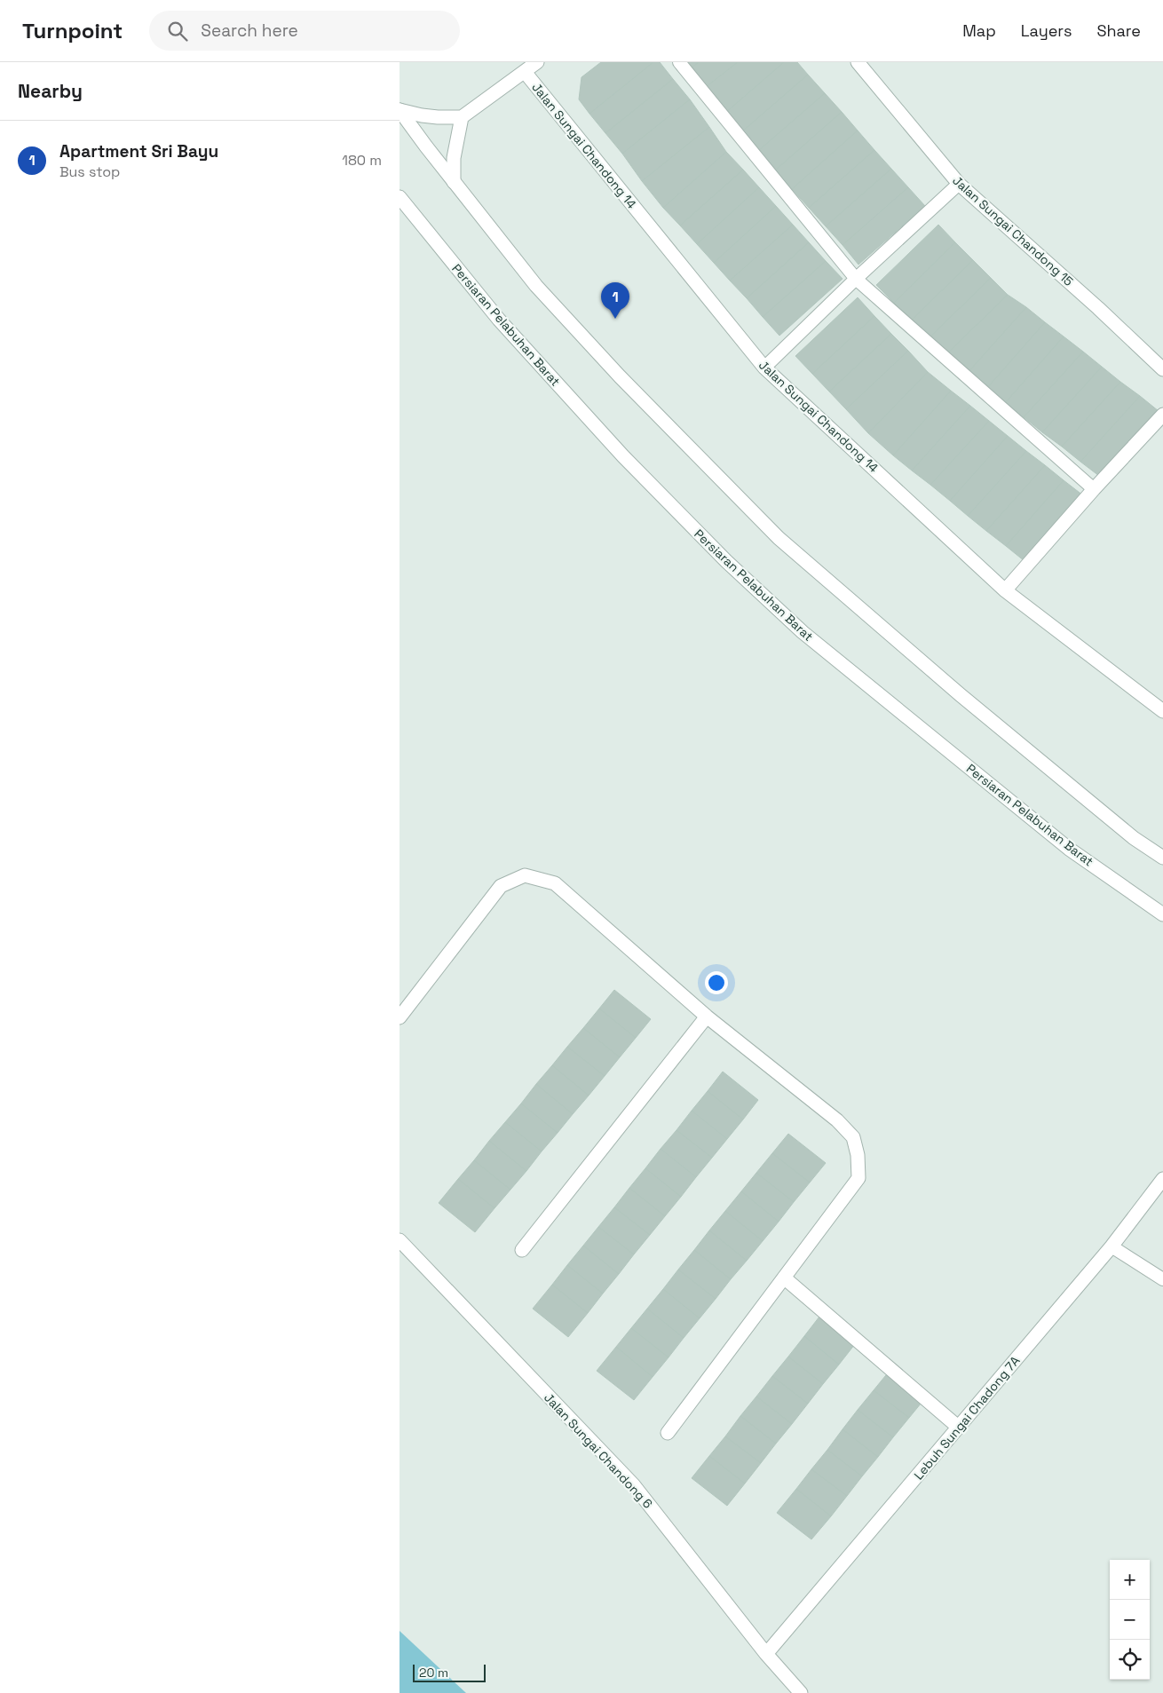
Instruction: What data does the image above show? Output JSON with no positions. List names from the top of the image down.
{
  "streets": {
    "street": [
      "Jalan Sungai Chandong 14",
      "Jalan Sungai Chandong 15",
      "Persiaran Pelabuhan Barat",
      "Lebuh Sungai Chadong 7A",
      "Jalan Sungai Chandong 6"
    ]
  },
  "crossings": [
    ["Lebuh Sungai Chadong 7A", "Jalan Sungai Chandong 6"]
  ],
  "scale_bar": "20 m",
  "page": {
    "header": "Turnpoint",
    "search": "Search here",
    "nav": ["Map", "Layers", "Share"],
    "heading": "Nearby",
    "list": [
      {
        "mark": "1",
        "name": "Apartment Sri Bayu",
        "note": "Bus stop",
        "value": "180 m"
      }
    ],
    "pins": "1",
    "map_buttons": ["+", "−"],
    "scale": "20 m"
  }
}
